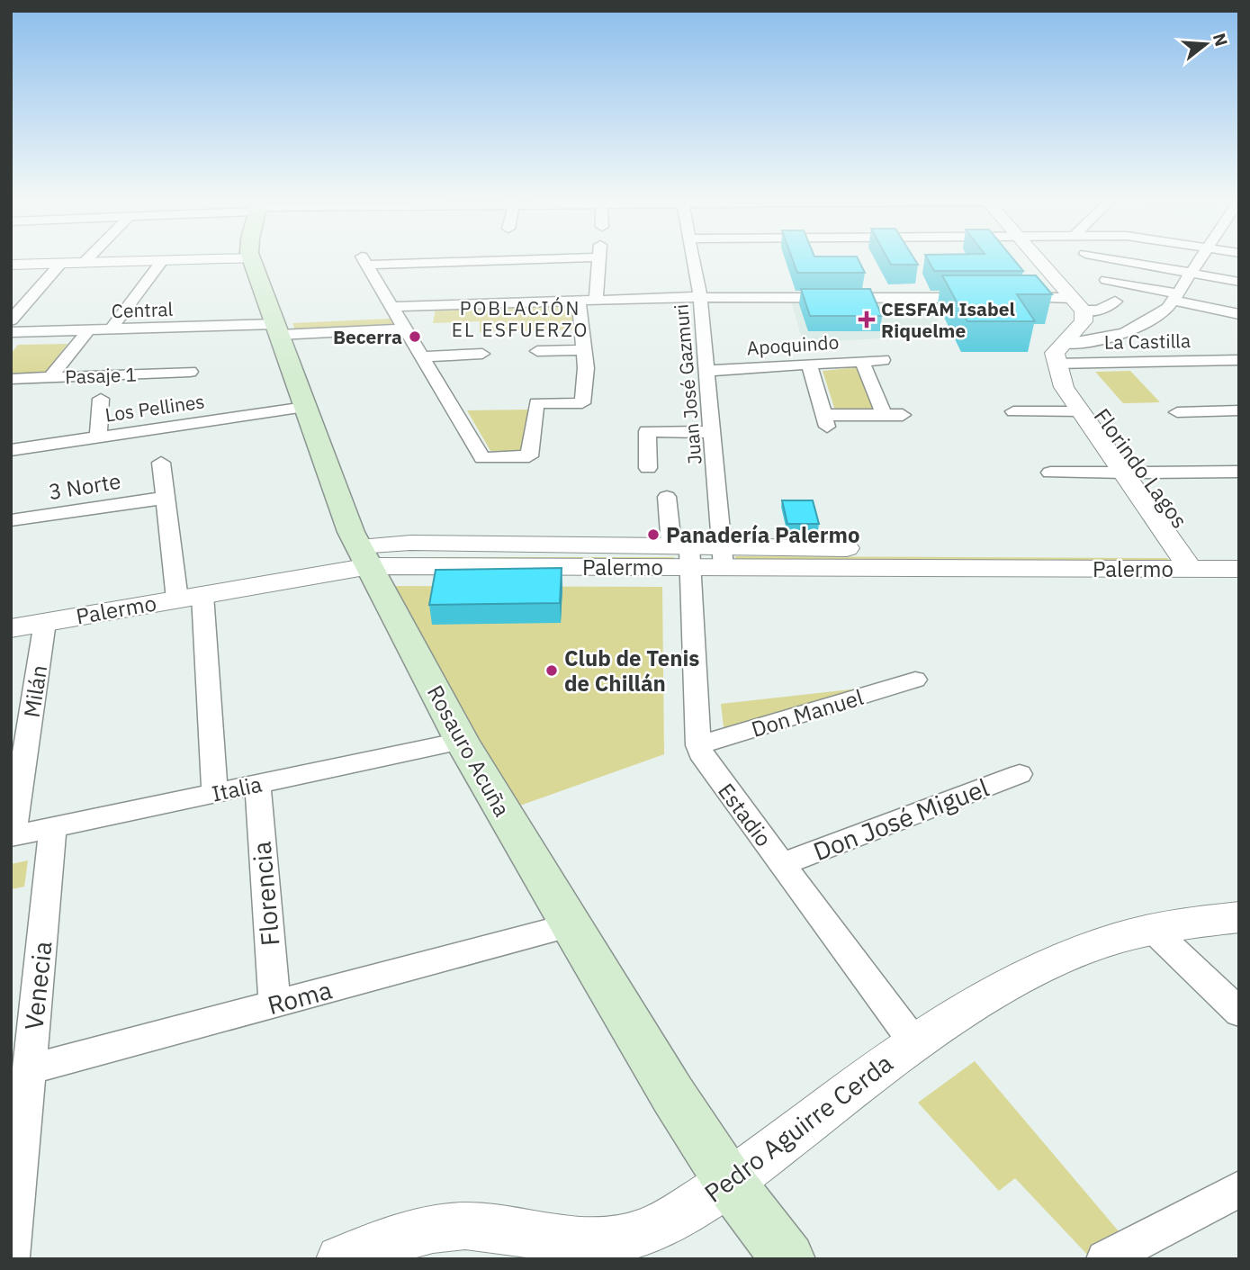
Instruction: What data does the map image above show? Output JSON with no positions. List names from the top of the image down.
{
  "streets": {
    "main road": ["Rosauro Acuña"],
    "street": [
      "Central",
      "La Castilla",
      "Apoquindo",
      "Pasaje 1",
      "Juan José Gazmuri",
      "Los Pellines",
      "Florindo Lagos",
      "3 Norte",
      "Palermo",
      "Milán",
      "Don Manuel",
      "Italia",
      "Estadio",
      "Don José Miguel",
      "Florencia",
      "Venecia",
      "Roma",
      "Pedro Aguirre Cerda"
    ]
  },
  "crossings": [
    ["Central", "Rosauro Acuña"],
    ["La Castilla", "Florindo Lagos"],
    ["Apoquindo", "Juan José Gazmuri"],
    ["Juan José Gazmuri", "Palermo"],
    ["Los Pellines", "Rosauro Acuña"],
    ["Florindo Lagos", "Palermo"],
    ["Palermo", "Milán"],
    ["Palermo", "Rosauro Acuña"],
    ["Palermo", "Estadio"],
    ["Milán", "Italia"],
    ["Don Manuel", "Estadio"],
    ["Rosauro Acuña", "Italia"],
    ["Rosauro Acuña", "Roma"],
    ["Rosauro Acuña", "Pedro Aguirre Cerda"],
    ["Italia", "Florencia"],
    ["Italia", "Venecia"],
    ["Estadio", "Don José Miguel"],
    ["Estadio", "Pedro Aguirre Cerda"],
    ["Florencia", "Roma"],
    ["Venecia", "Roma"]
  ],
  "districts": ["POBLACIÓN EL ESFUERZO"],
  "places": {
    "health": ["CESFAM Isabel Riquelme"],
    "other": ["Becerra", "Panadería Palermo", "Club de Tenis de Chillán"]
  },
  "north": "right"
}
